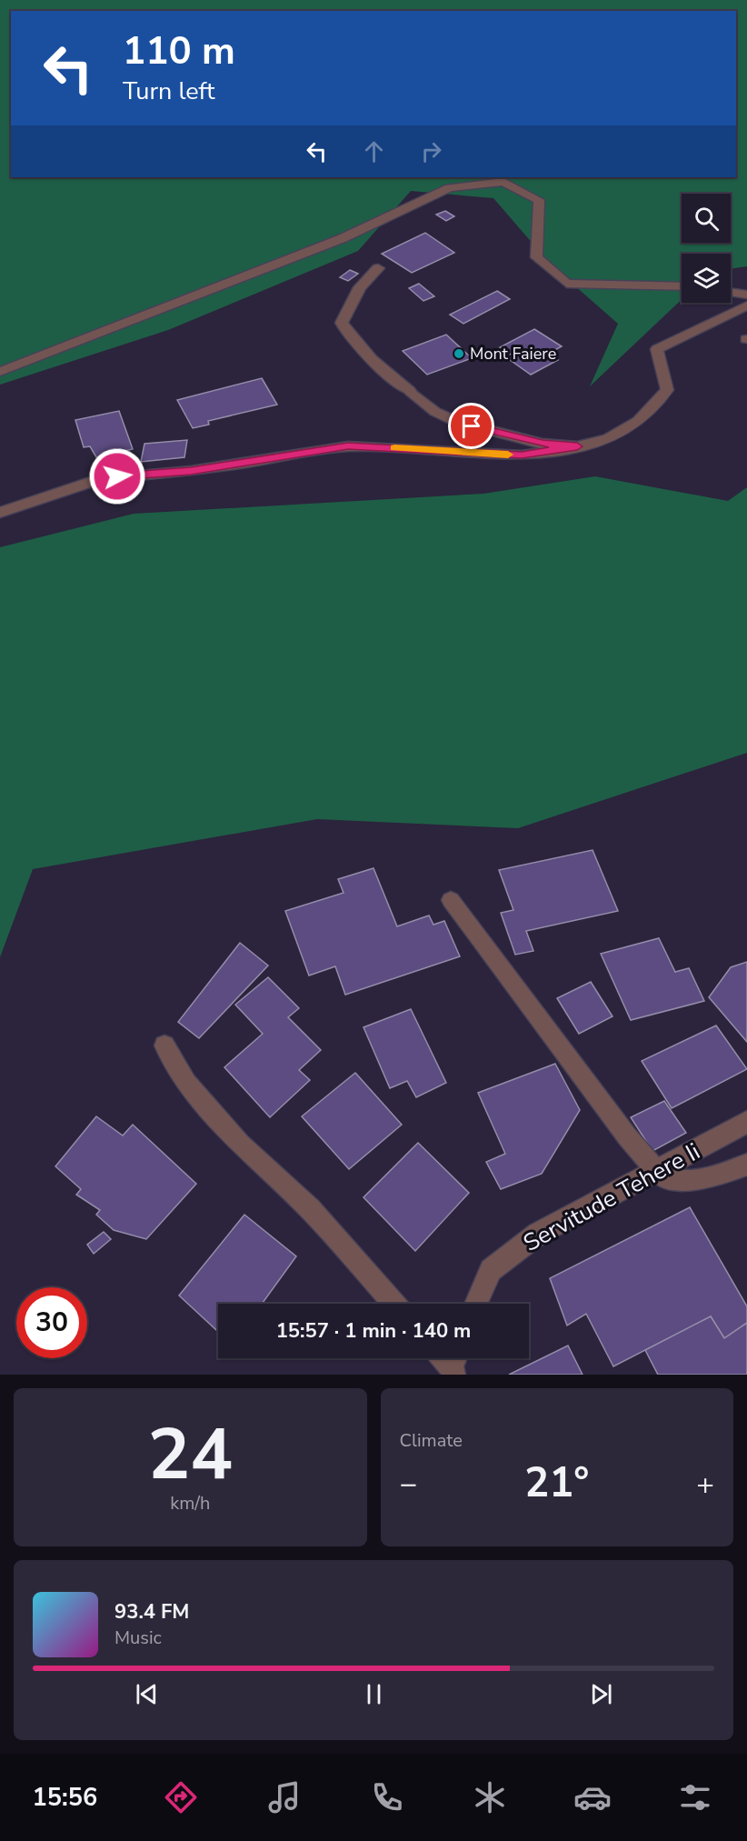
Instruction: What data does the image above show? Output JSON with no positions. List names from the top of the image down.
{
  "streets": {
    "street": ["Servitude Tehere Ii"]
  },
  "places": ["Mont Faiere"],
  "page": {
    "turn": ["110 m", "Turn left"],
    "limit": "30",
    "trip": "15:57 · 1 min · 140 m",
    "tile": [
      ["24", "km/h"],
      "Climate"
    ],
    "heat": ["−", "21°", "+"],
    "song": ["93.4 FM", "Music"],
    "tabs": "15:56"
  }
}
